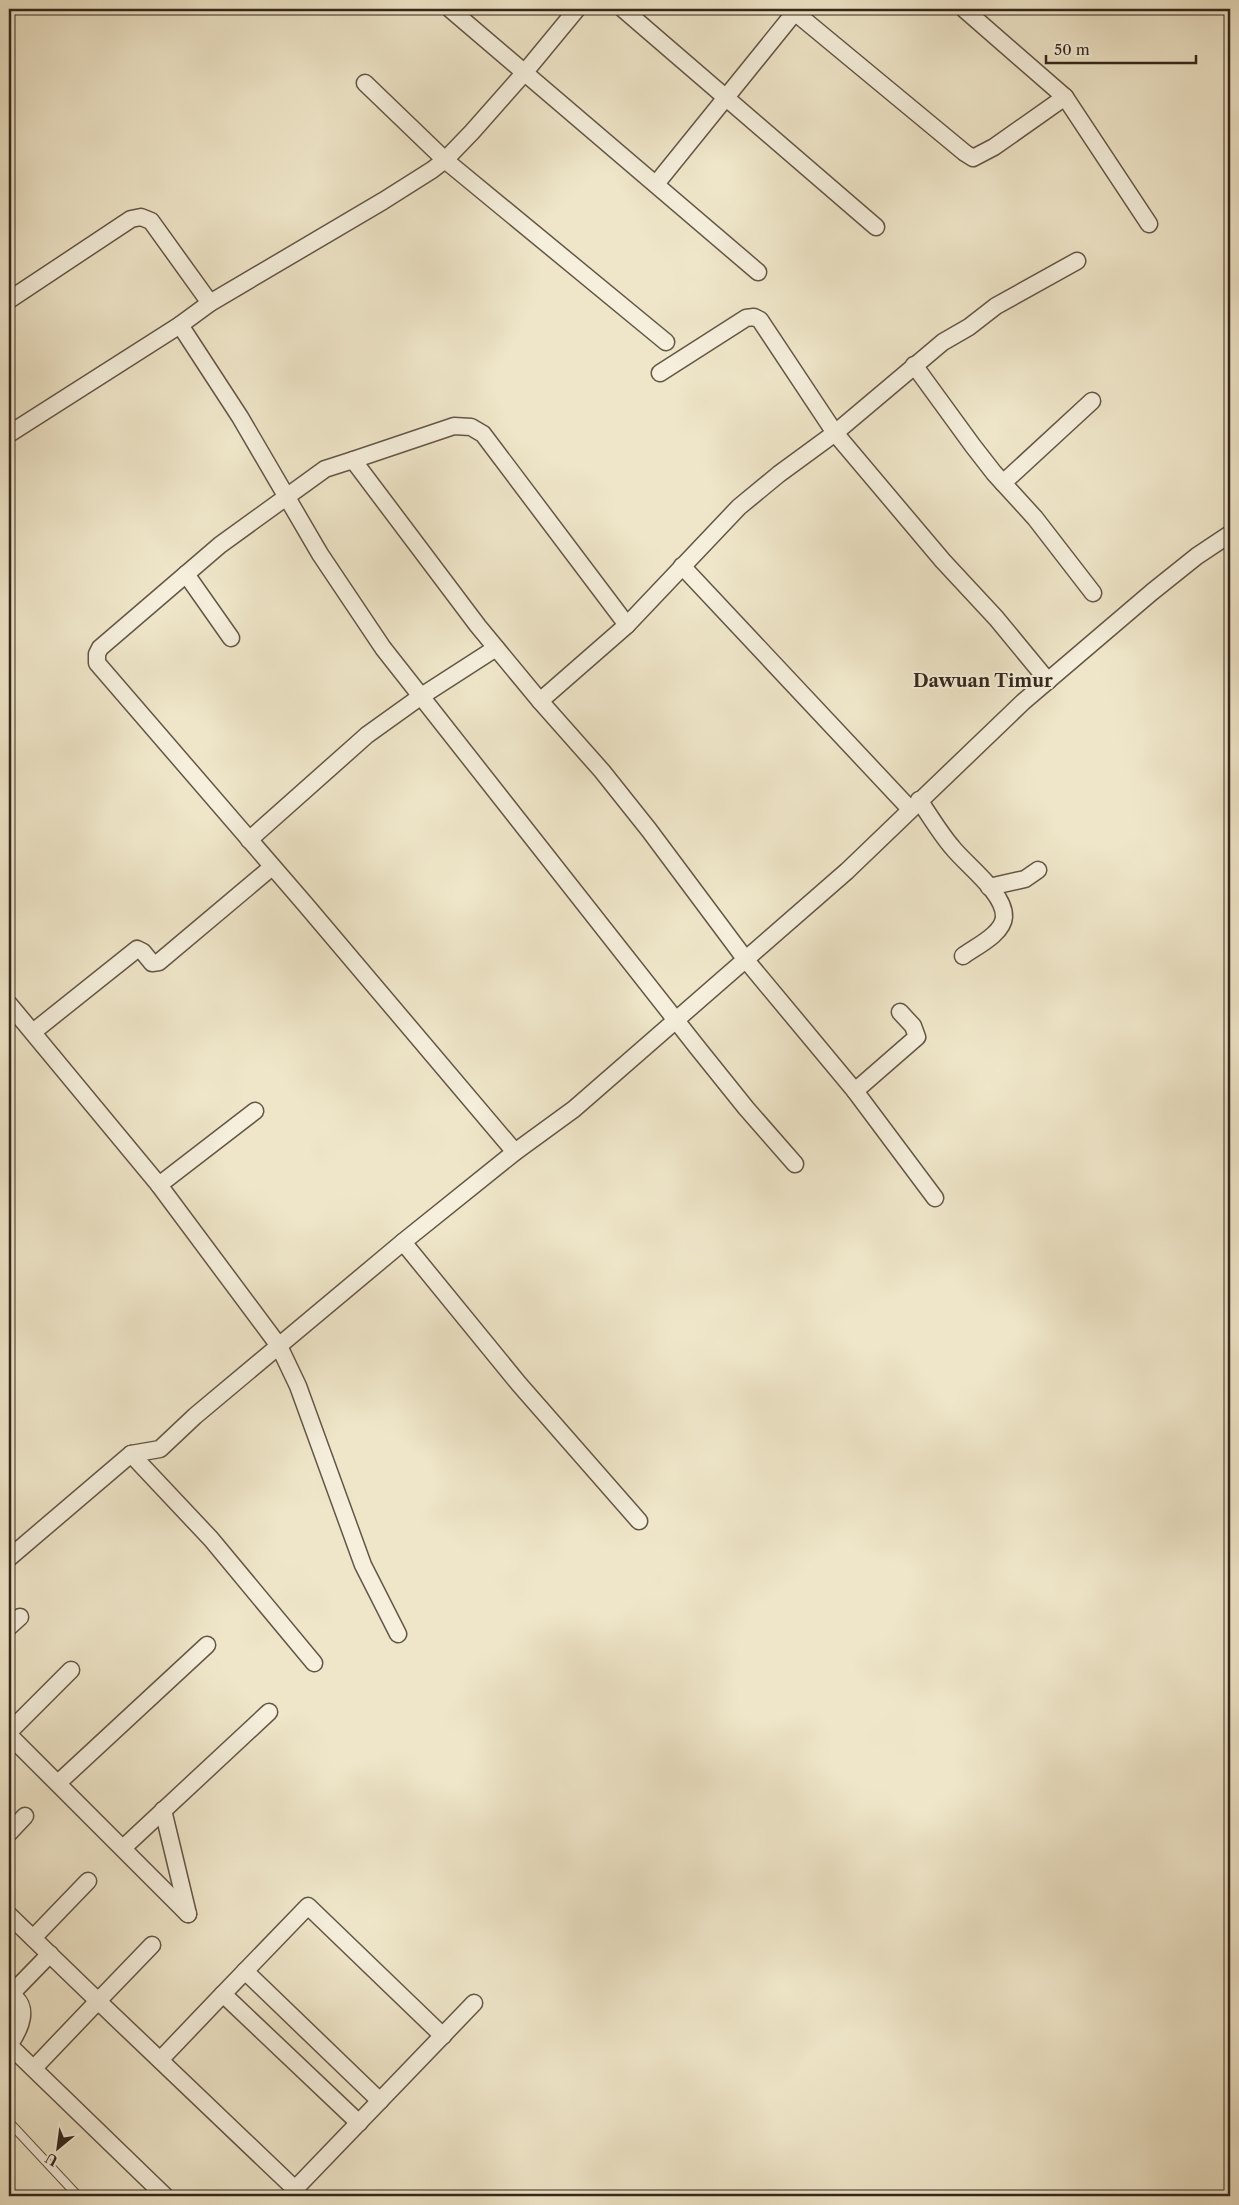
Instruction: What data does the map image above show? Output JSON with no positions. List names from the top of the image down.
{
  "districts": ["Dawuan Timur"],
  "scale_bar": "50 m",
  "north": "bottom left"
}
